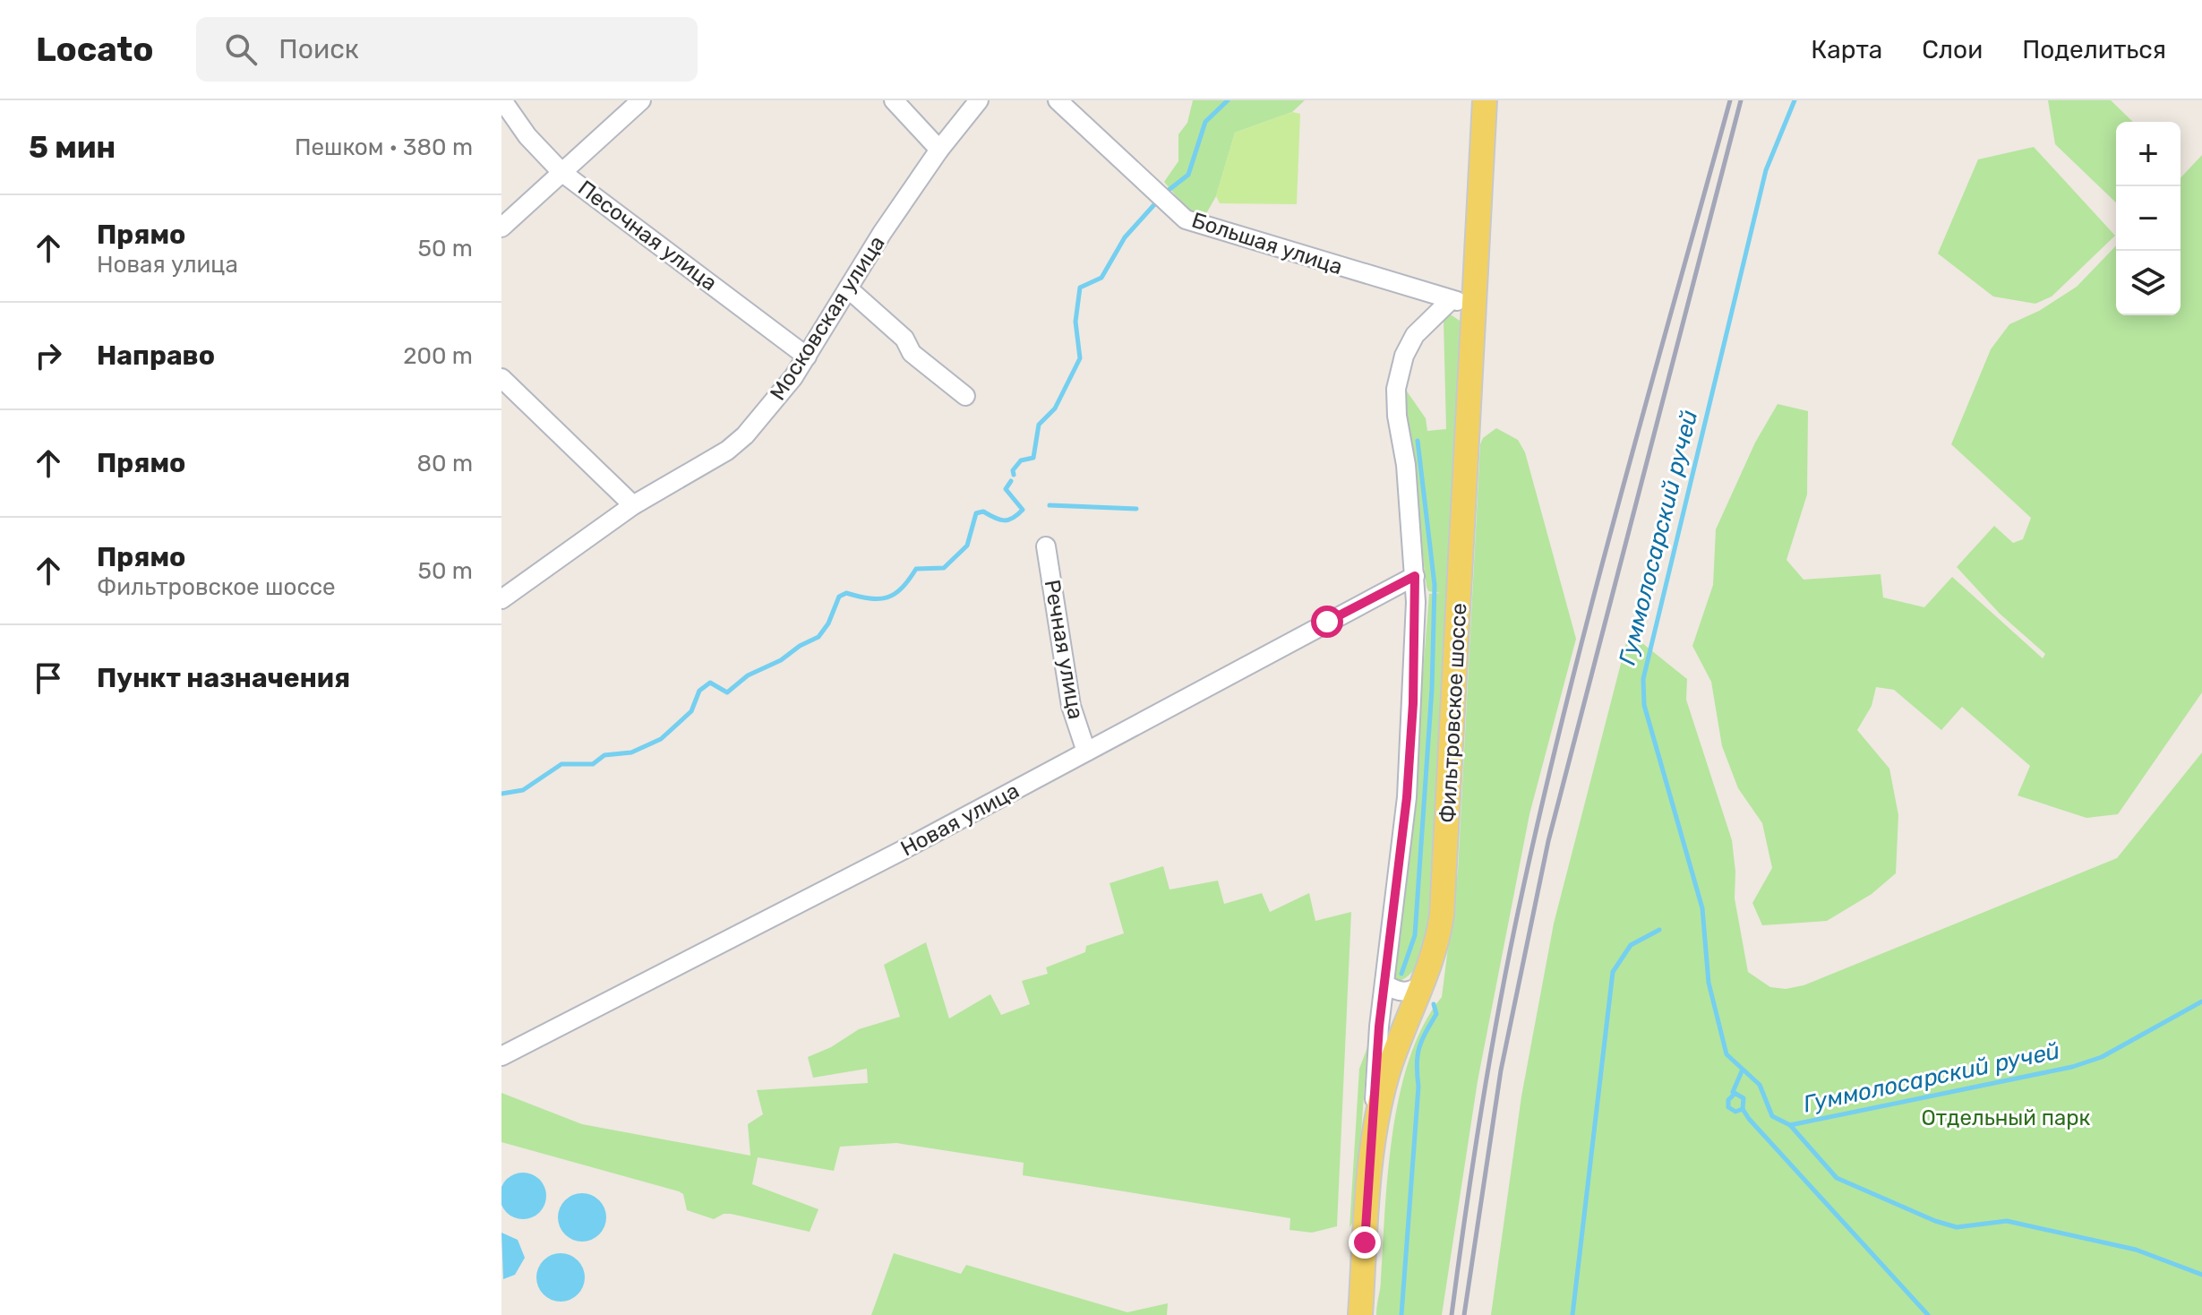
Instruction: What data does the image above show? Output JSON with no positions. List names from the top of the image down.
{
  "streets": {
    "main road": ["Фильтровское шоссе"],
    "street": [
      "Песочная улица",
      "Большая улица",
      "Московская улица",
      "Речная улица",
      "Новая улица"
    ]
  },
  "crossings": [
    ["Песочная улица", "Московская улица"],
    ["Большая улица", "Фильтровское шоссе"],
    ["Речная улица", "Новая улица"]
  ],
  "water": ["Гуммолосарский ручей"],
  "parks": ["Отдельный парк"],
  "page": {
    "header": "Locato",
    "search": "Поиск",
    "nav": ["Карта", "Слои", "Поделиться"],
    "heading": ["5 мин", "Пешком · 380 m"],
    "map_buttons": ["+", "−"],
    "list": [
      ["Прямо", "Новая улица", "50 m"],
      ["Направо", "200 m"],
      ["Прямо", "80 m"],
      ["Прямо", "Фильтровское шоссе", "50 m"],
      "Пункт назначения"
    ]
  }
}
